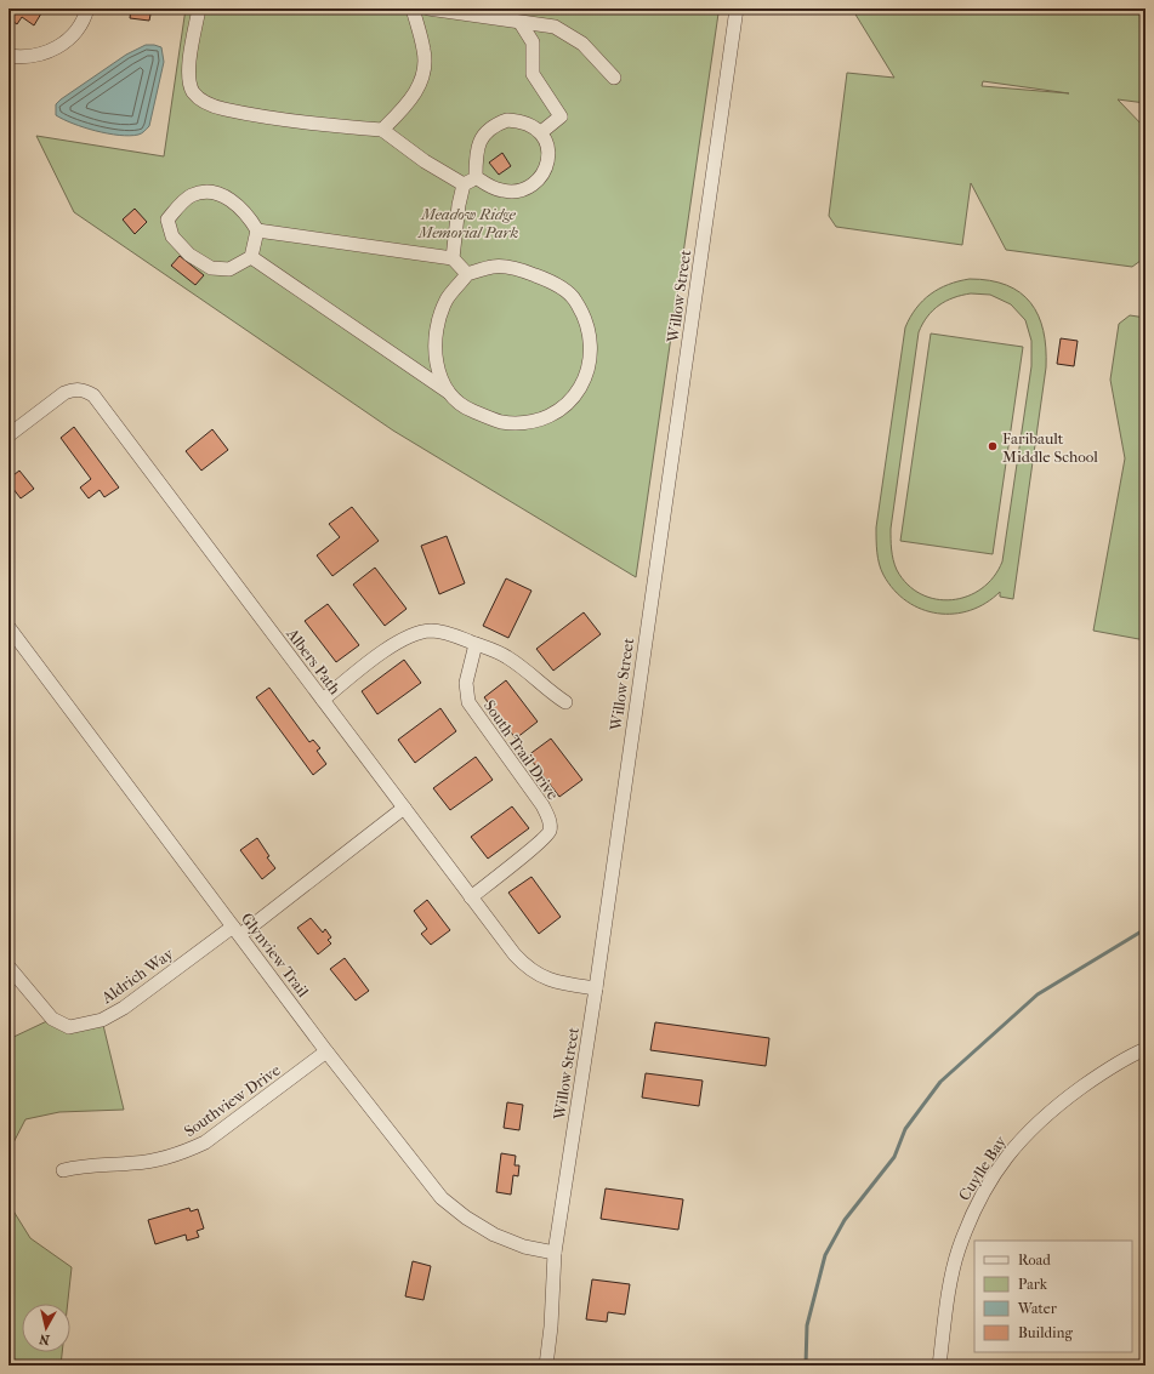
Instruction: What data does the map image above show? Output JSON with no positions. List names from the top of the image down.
{
  "streets": {
    "street": [
      "Willow Street",
      "Albers Path",
      "South Trail Drive",
      "Glynview Trail",
      "Aldrich Way",
      "Southview Drive",
      "Cuylle Bay"
    ]
  },
  "crossings": [
    ["Willow Street", "Albers Path"],
    ["Willow Street", "Glynview Trail"],
    ["Albers Path", "South Trail Drive"],
    ["Albers Path", "Aldrich Way"],
    ["Glynview Trail", "Aldrich Way"],
    ["Glynview Trail", "Southview Drive"]
  ],
  "parks": ["Meadow Ridge Memorial Park"],
  "places": ["Faribault Middle School"],
  "legend": [
    "Road",
    "Park",
    "Water",
    "Building"
  ],
  "north": "bottom"
}
